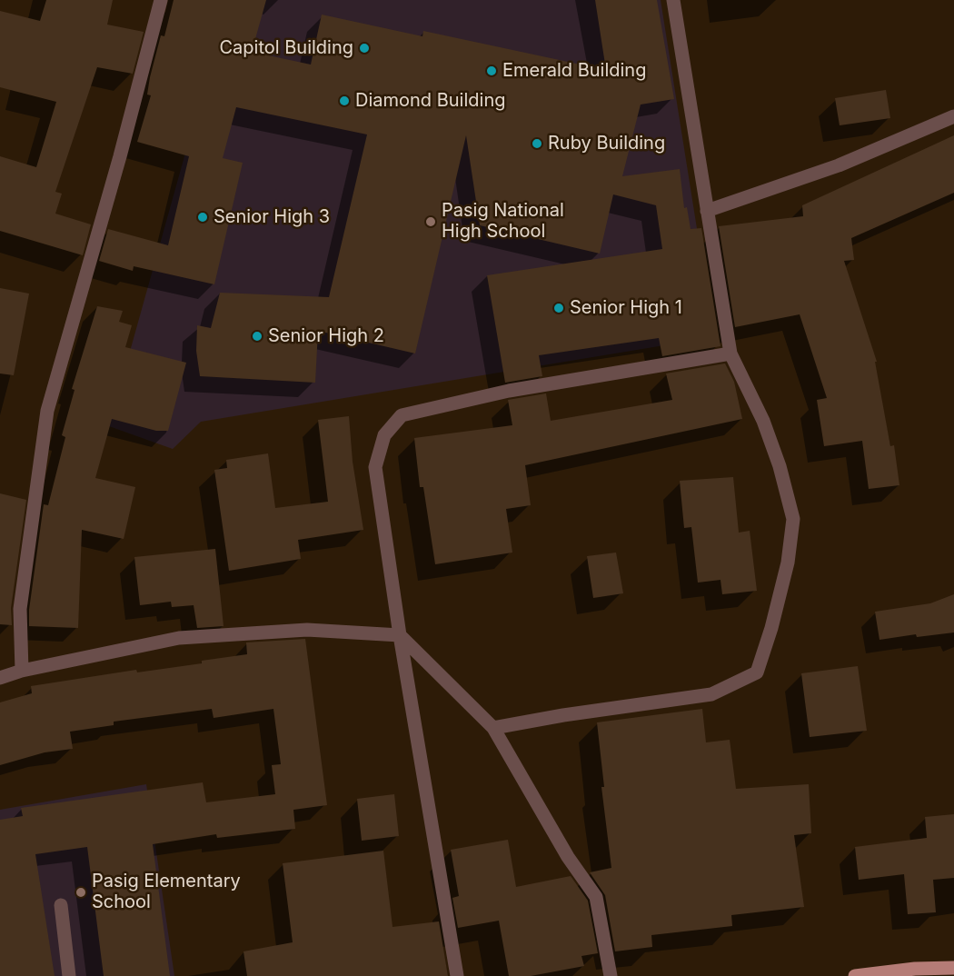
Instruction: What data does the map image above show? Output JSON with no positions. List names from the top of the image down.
{
  "places": [
    "Capitol Building",
    "Emerald Building",
    "Diamond Building",
    "Ruby Building",
    "Senior High 3",
    "Pasig National High School",
    "Senior High 1",
    "Senior High 2",
    "Pasig Elementary School"
  ]
}
